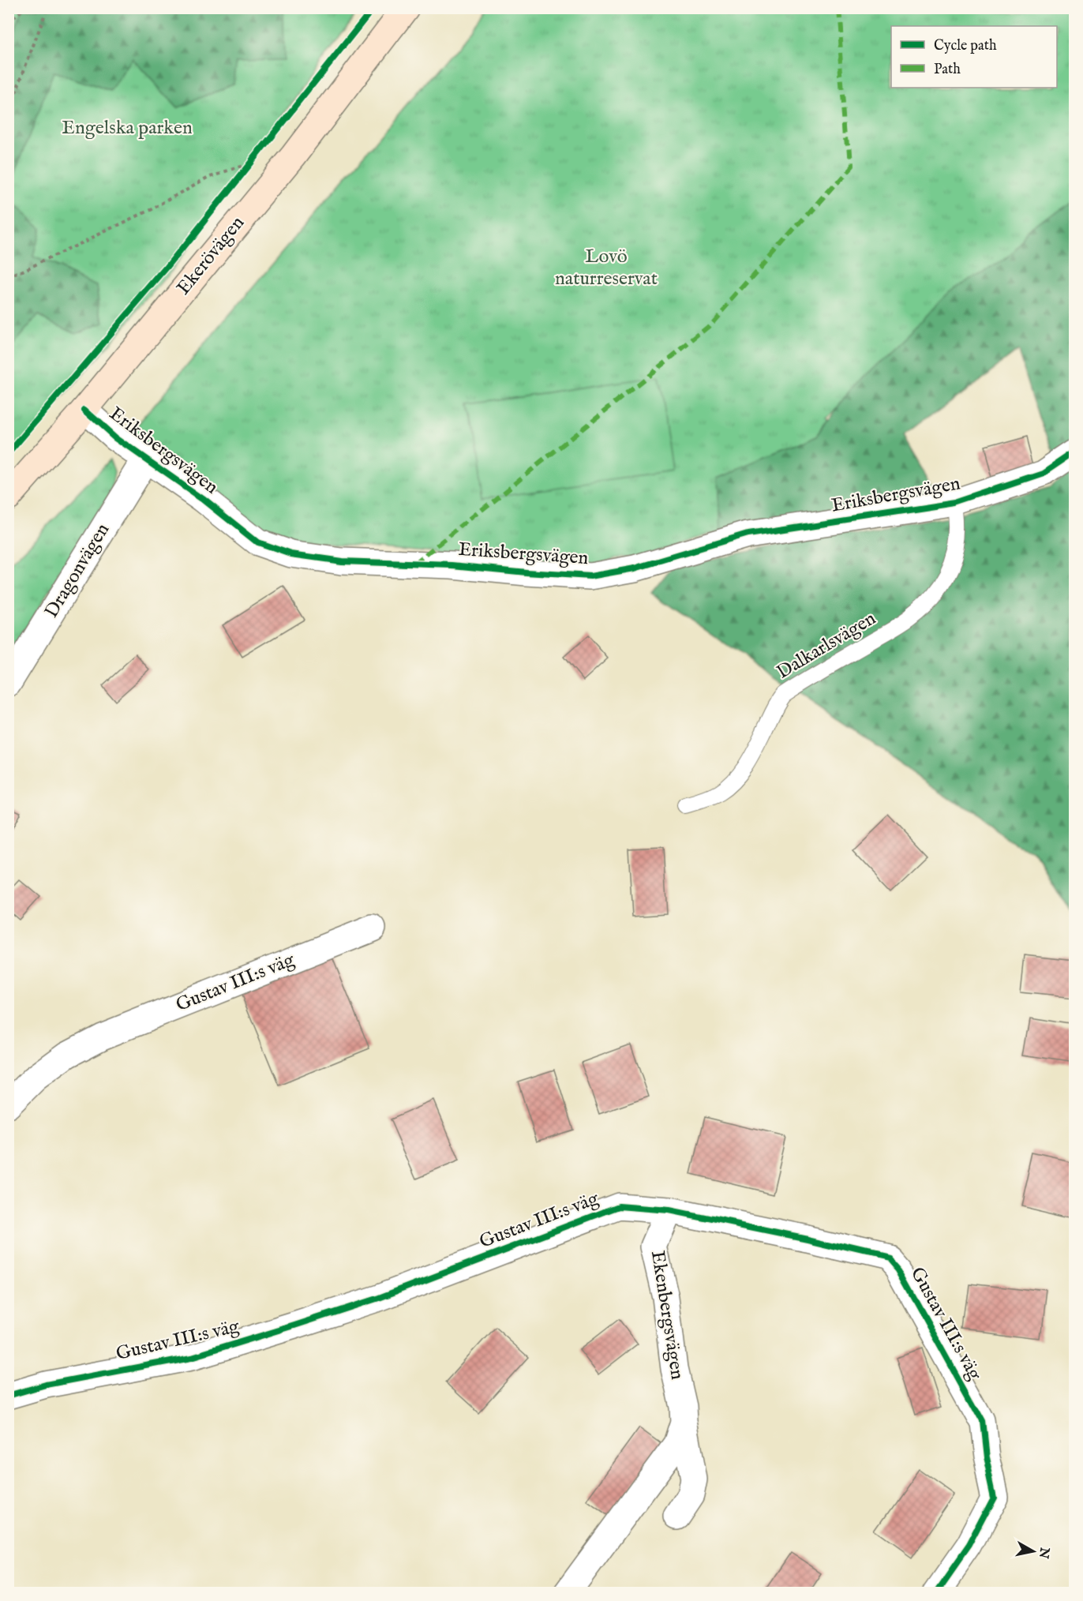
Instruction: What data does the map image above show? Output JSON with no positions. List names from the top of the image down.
{
  "streets": {
    "main road": ["Ekerövägen"],
    "street": [
      "Eriksbergsvägen",
      "Dragonvägen",
      "Gustav III:s väg",
      "Ekenbergsvägen"
    ],
    "lane": ["Dalkarlsvägen"]
  },
  "crossings": [
    ["Ekerövägen", "Eriksbergsvägen"],
    ["Eriksbergsvägen", "Dragonvägen"],
    ["Eriksbergsvägen", "Dalkarlsvägen"],
    ["Gustav III:s väg", "Ekenbergsvägen"]
  ],
  "parks": ["Engelska parken", "Lovö naturreservat"],
  "legend": ["Cycle path", "Path"],
  "north": "right"
}
